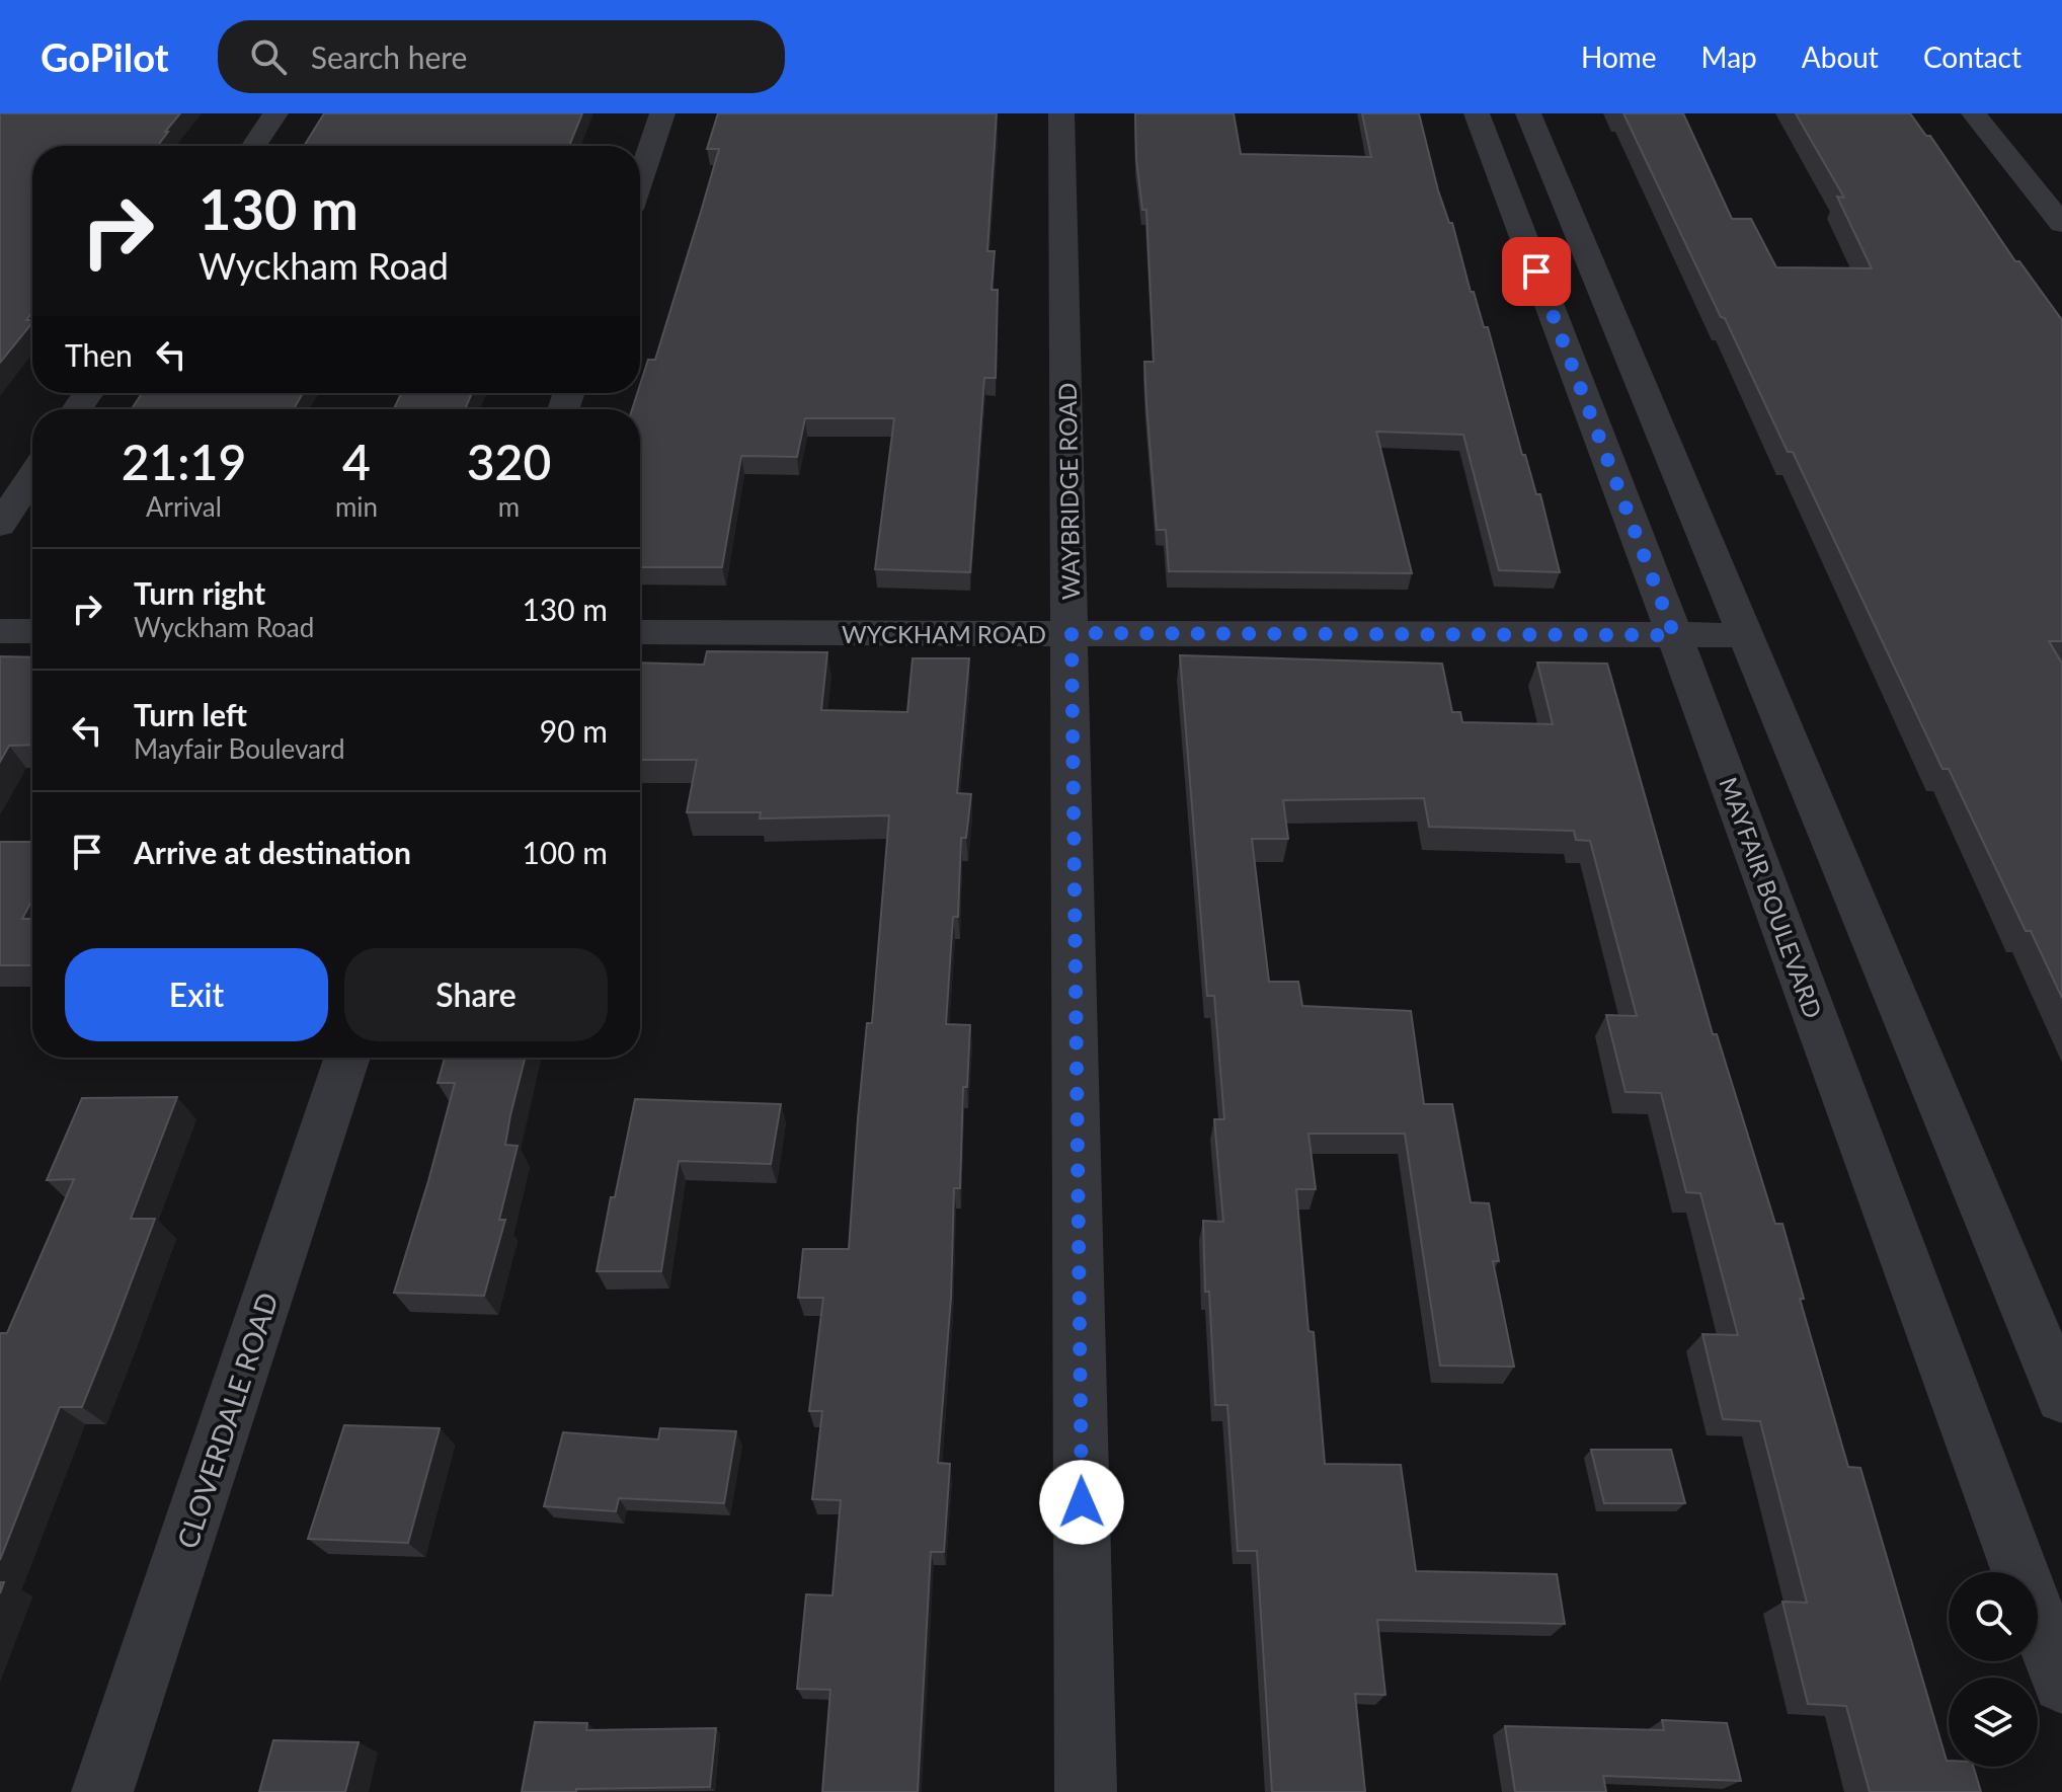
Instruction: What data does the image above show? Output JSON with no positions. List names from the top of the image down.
{
  "streets": {
    "street": [
      "WAYBRIDGE ROAD",
      "WYCKHAM ROAD",
      "MAYFAIR BOULEVARD",
      "CLOVERDALE ROAD"
    ]
  },
  "crossings": [
    ["WAYBRIDGE ROAD", "WYCKHAM ROAD"],
    ["WYCKHAM ROAD", "MAYFAIR BOULEVARD"]
  ],
  "page": {
    "header": "GoPilot",
    "search": "Search here",
    "nav": [
      "Home",
      "Map",
      "About",
      "Contact"
    ],
    "turn": ["130 m", "Wyckham Road"],
    "then": "Then",
    "eta": [
      "21:19",
      "Arrival",
      "4",
      "min",
      "320",
      "m"
    ],
    "list": [
      {
        "name": "Turn right",
        "note": "Wyckham Road",
        "value": "130 m"
      },
      {
        "name": "Turn left",
        "note": "Mayfair Boulevard",
        "value": "90 m"
      },
      {
        "name": "Arrive at destination",
        "value": "100 m"
      }
    ],
    "buttons": ["Exit", "Share"]
  }
}
